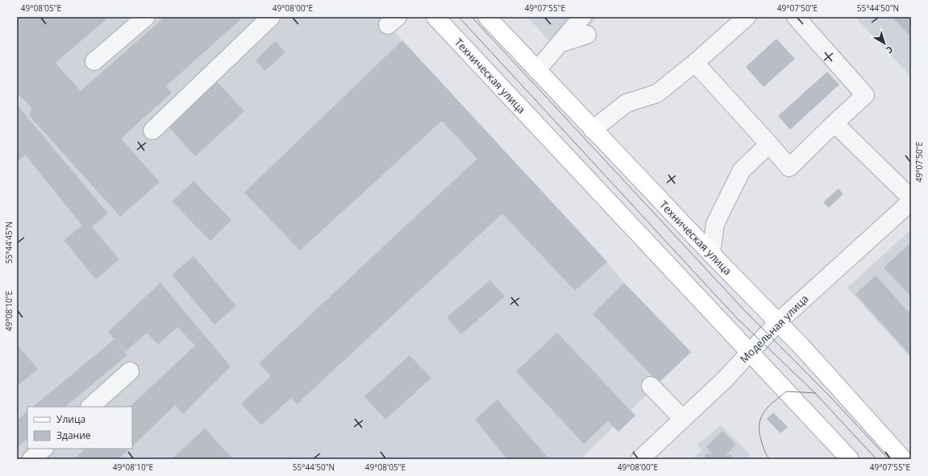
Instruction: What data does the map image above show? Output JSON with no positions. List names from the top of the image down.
{
  "streets": {
    "main road": ["Техническая улица"],
    "street": ["Модельная улица"]
  },
  "crossings": [
    ["Техническая улица", "Модельная улица"]
  ],
  "legend": ["Улица", "Здание"],
  "north": "bottom right",
  "coordinates": [
    "49°08'05\"E",
    "49°08'00\"E",
    "49°07'55\"E",
    "49°07'50\"E",
    "55°44'50\"N",
    "55°44'45\"N",
    "49°08'10\"E"
  ]
}
